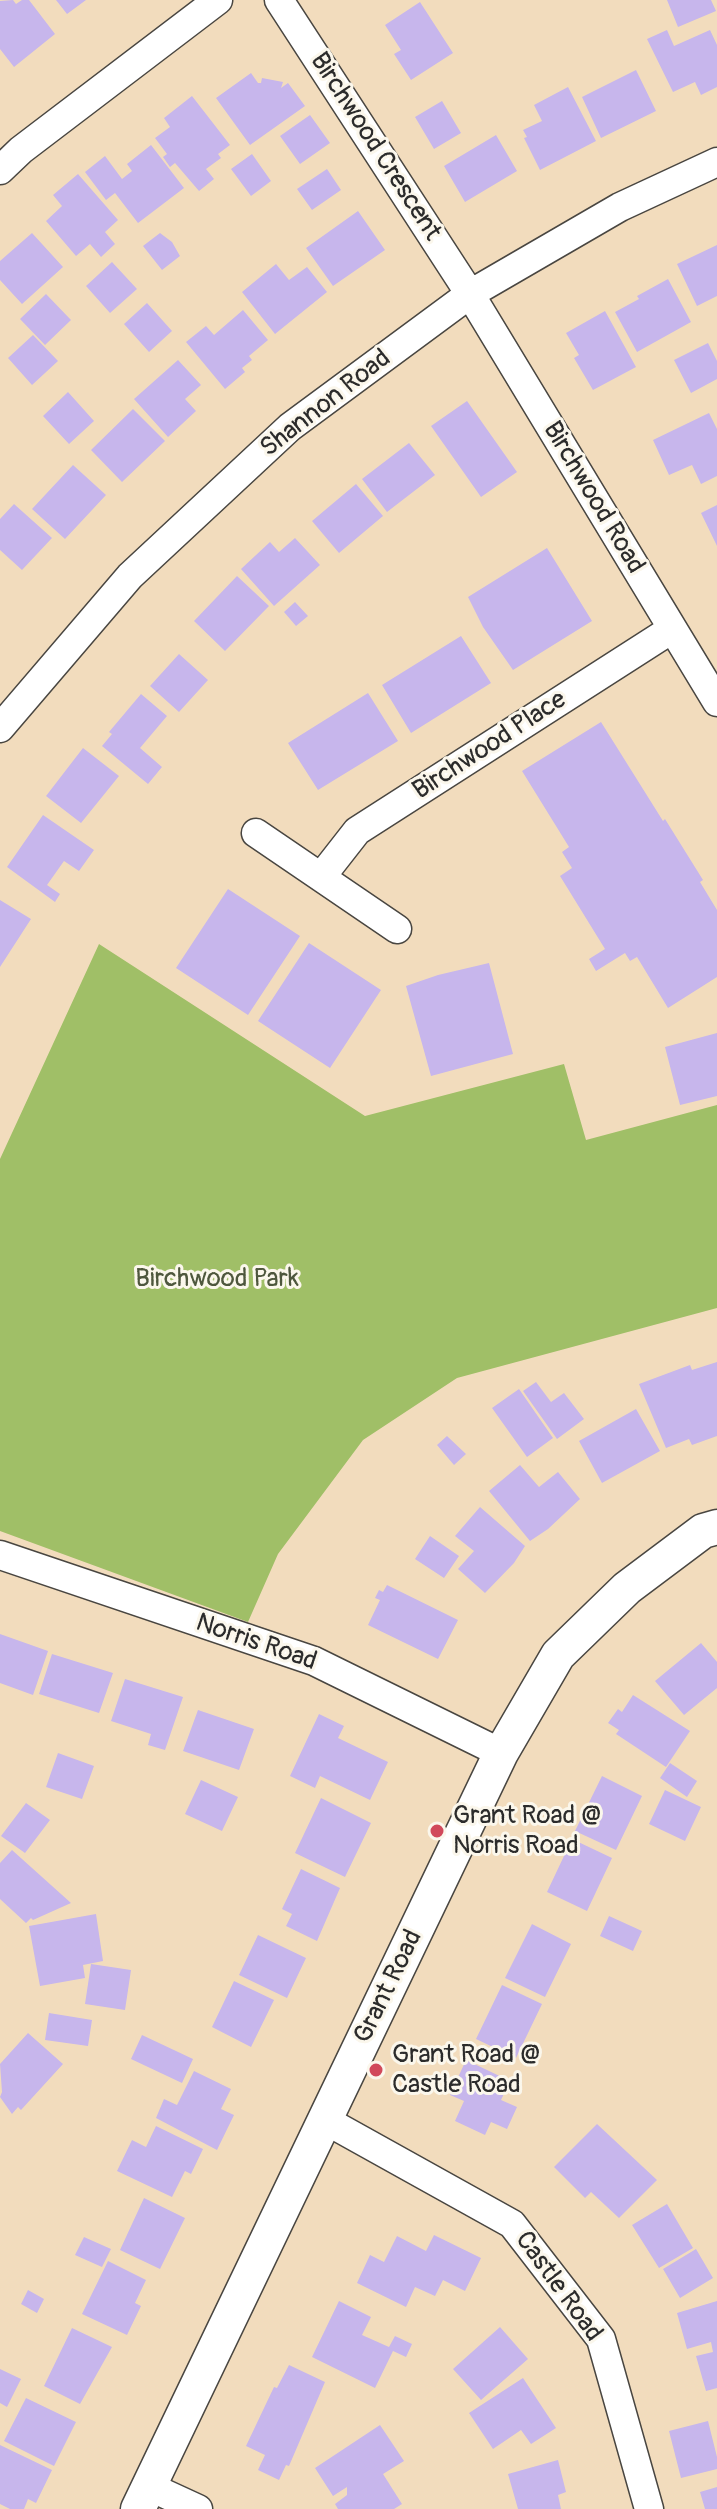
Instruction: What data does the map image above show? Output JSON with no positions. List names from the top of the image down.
{
  "streets": {
    "street": [
      "Birchwood Crescent",
      "Shannon Road",
      "Birchwood Road",
      "Birchwood Place",
      "Norris Road",
      "Grant Road",
      "Castle Road"
    ]
  },
  "crossings": [
    ["Birchwood Crescent", "Shannon Road"],
    ["Birchwood Crescent", "Birchwood Road"],
    ["Shannon Road", "Birchwood Road"],
    ["Birchwood Road", "Birchwood Place"],
    ["Norris Road", "Grant Road"],
    ["Grant Road", "Castle Road"]
  ],
  "parks": ["Birchwood Park"],
  "places": ["Grant Road @ Norris Road", "Grant Road @ Castle Road"]
}
